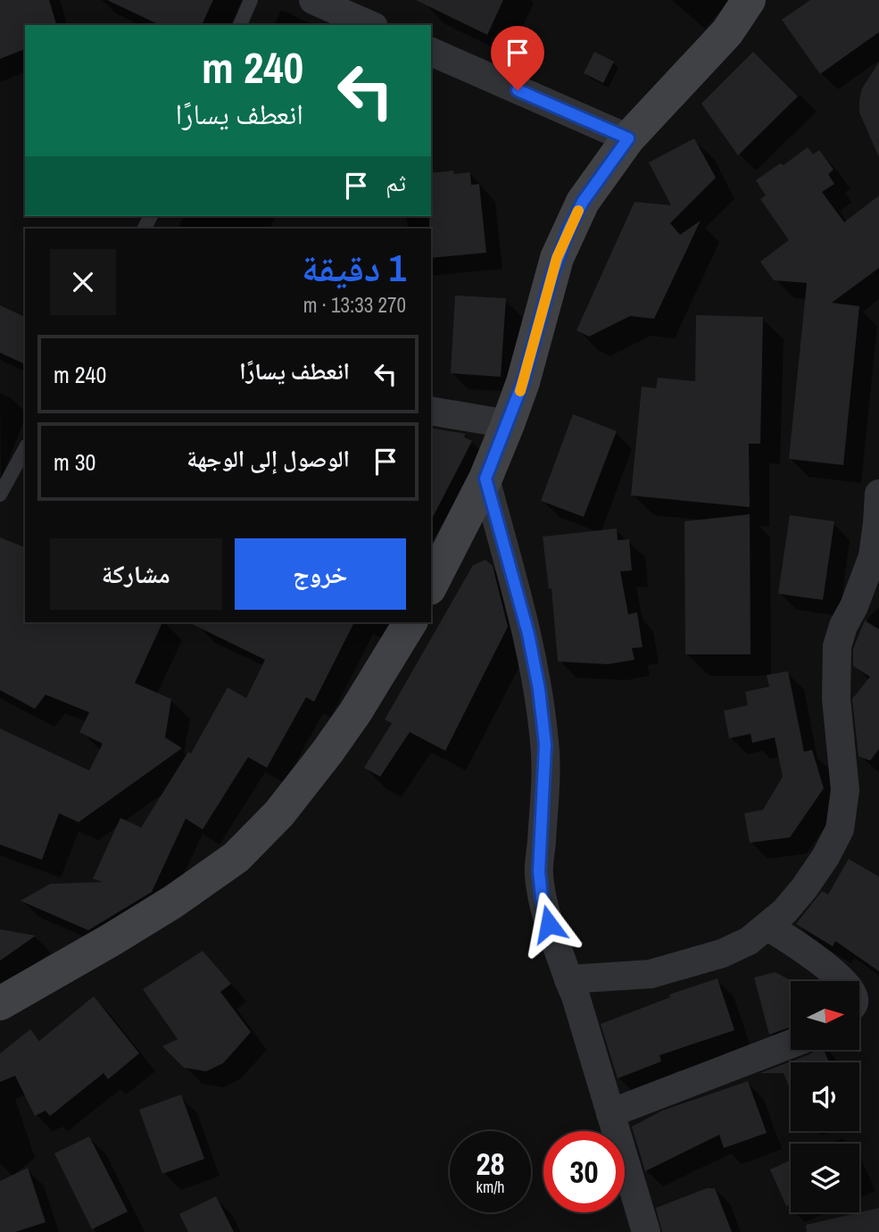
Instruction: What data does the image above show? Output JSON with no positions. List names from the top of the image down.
{
  "north": "right",
  "page": {
    "turn": ["240 m", "انعطف يسارًا"],
    "then": "ثم",
    "heading": ["1 دقيقة", "270 m · 13:33"],
    "list": [
      {
        "name": "انعطف يسارًا",
        "value": "240 m"
      },
      {
        "name": "الوصول إلى الوجهة",
        "value": "30 m"
      }
    ],
    "buttons": ["خروج", "مشاركة"],
    "speed": "28 km/h",
    "limit": "30"
  }
}
